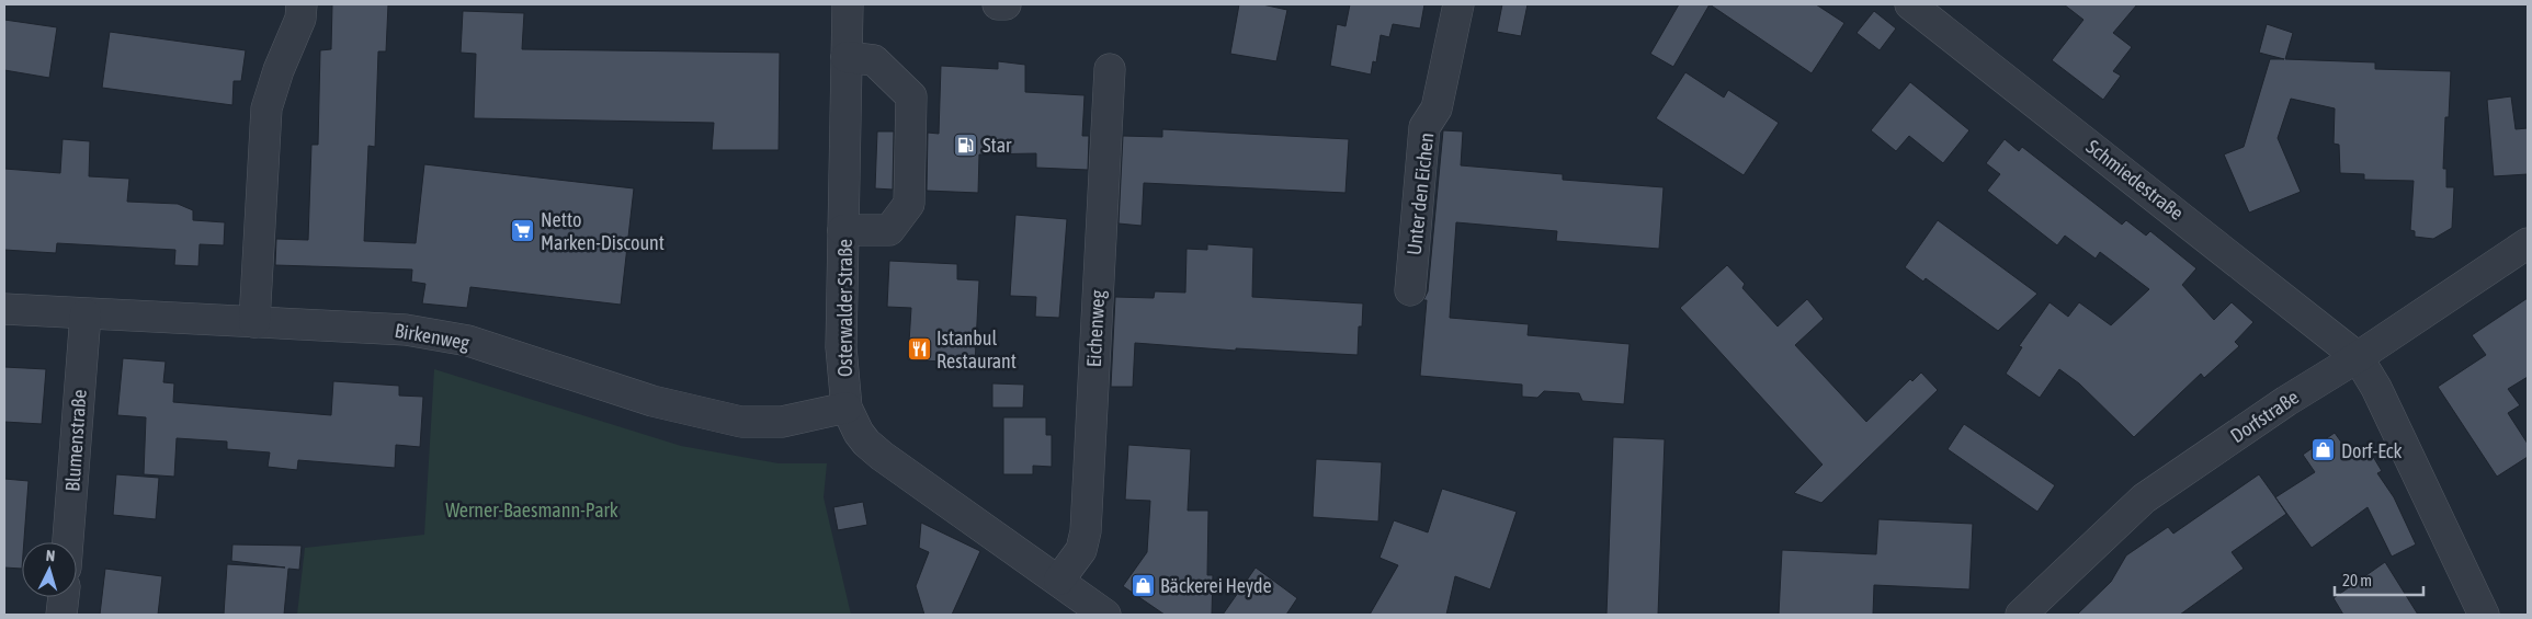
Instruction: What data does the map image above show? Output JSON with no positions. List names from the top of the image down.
{
  "streets": {
    "street": [
      "Schmiedestraße",
      "Unter den Eichen",
      "Osterwalder Straße",
      "Eichenweg",
      "Birkenweg",
      "Dorfstraße",
      "Blumenstraße"
    ]
  },
  "crossings": [
    ["Schmiedestraße", "Dorfstraße"],
    ["Osterwalder Straße", "Eichenweg"],
    ["Osterwalder Straße", "Birkenweg"],
    ["Birkenweg", "Blumenstraße"]
  ],
  "parks": ["Werner-Baesmann-Park"],
  "places": {
    "fuel station": ["Star"],
    "supermarket": ["Netto Marken-Discount"],
    "restaurant": ["Istanbul Restaurant"],
    "shop": ["Dorf-Eck", "Bäckerei Heyde"]
  },
  "scale_bar": "20 m",
  "north": "top"
}
